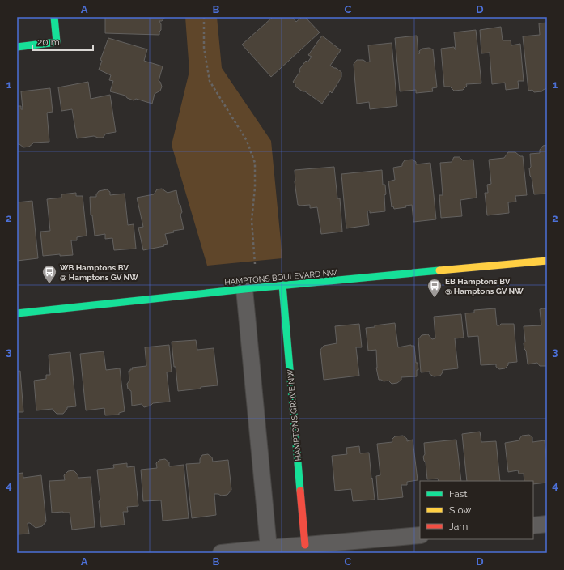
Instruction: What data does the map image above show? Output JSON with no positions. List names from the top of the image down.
{
  "streets": {
    "street": ["HAMPTONS BOULEVARD NW", "HAMPTONS GROVE NW"]
  },
  "crossings": [
    ["HAMPTONS BOULEVARD NW", "HAMPTONS GROVE NW"]
  ],
  "places": {
    "bus stop": ["WB Hamptons BV @ Hamptons GV NW", "EB Hamptons BV @ Hamptons GV NW"]
  },
  "legend": ["Fast", "Slow", "Jam"],
  "scale_bar": "20 m",
  "grid": {
    "columns": [
      "A",
      "B",
      "C",
      "D"
    ],
    "rows": [
      "1",
      "2",
      "3",
      "4"
    ]
  }
}
